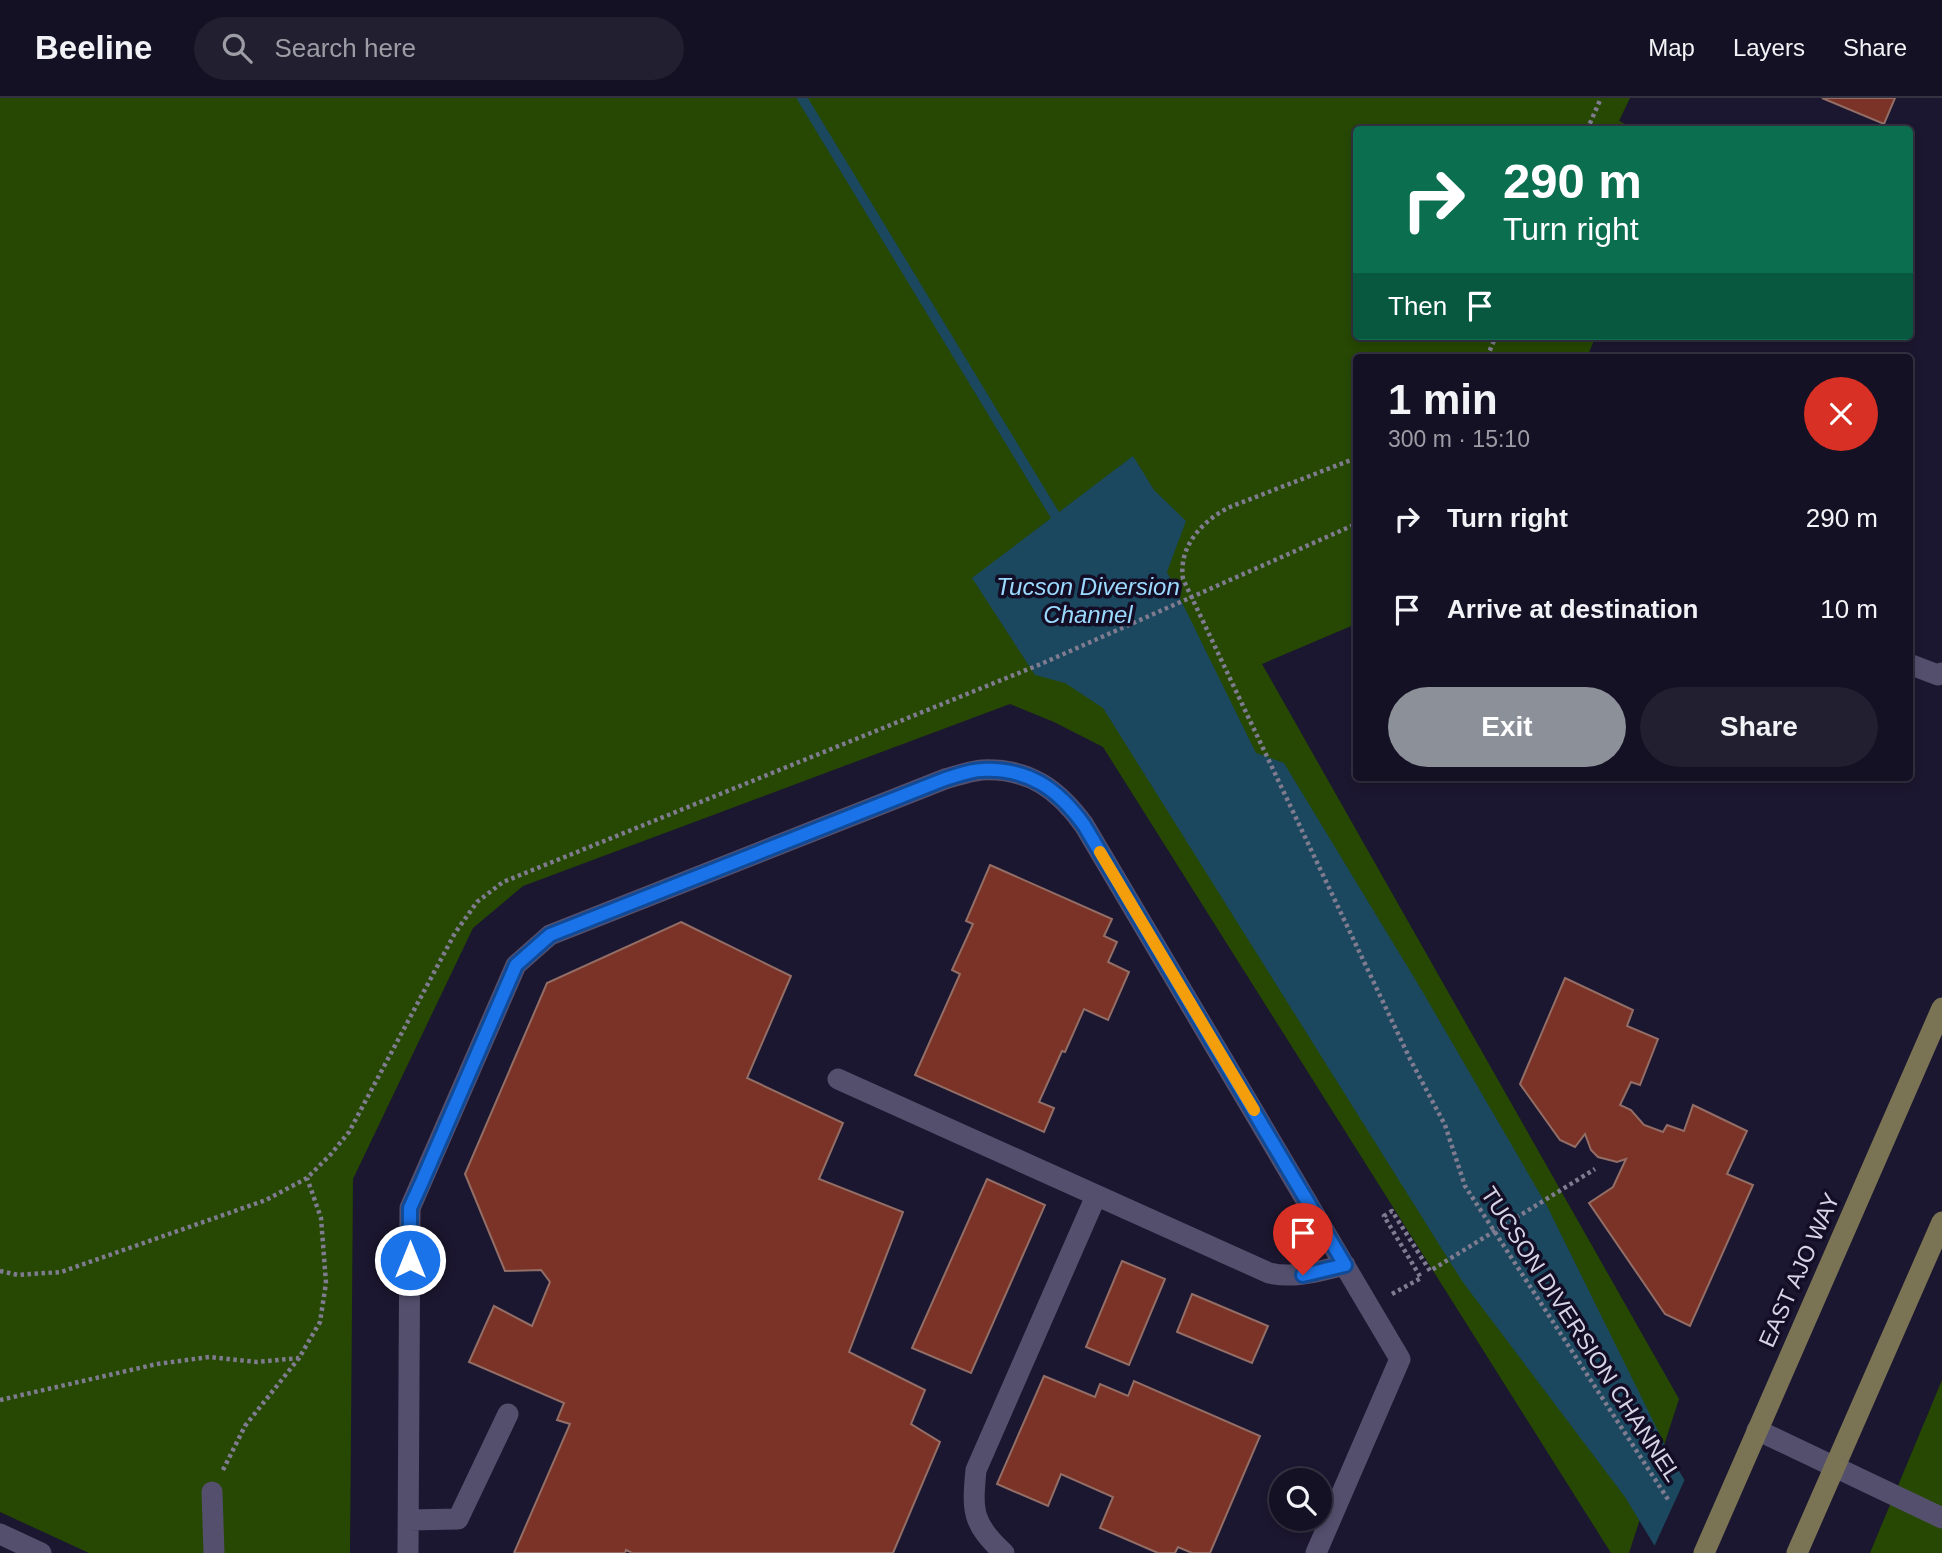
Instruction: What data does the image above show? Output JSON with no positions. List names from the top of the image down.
{
  "streets": {
    "main road": ["EAST AJO WAY"],
    "path": ["TUCSON DIVERSION CHANNEL"]
  },
  "water": ["Tucson Diversion Channel"],
  "page": {
    "header": "Beeline",
    "search": "Search here",
    "nav": ["Map", "Layers", "Share"],
    "turn": ["290 m", "Turn right"],
    "then": "Then",
    "heading": ["1 min", "300 m · 15:10"],
    "list": [
      {
        "name": "Turn right",
        "value": "290 m"
      },
      {
        "name": "Arrive at destination",
        "value": "10 m"
      }
    ],
    "buttons": ["Exit", "Share"]
  }
}
